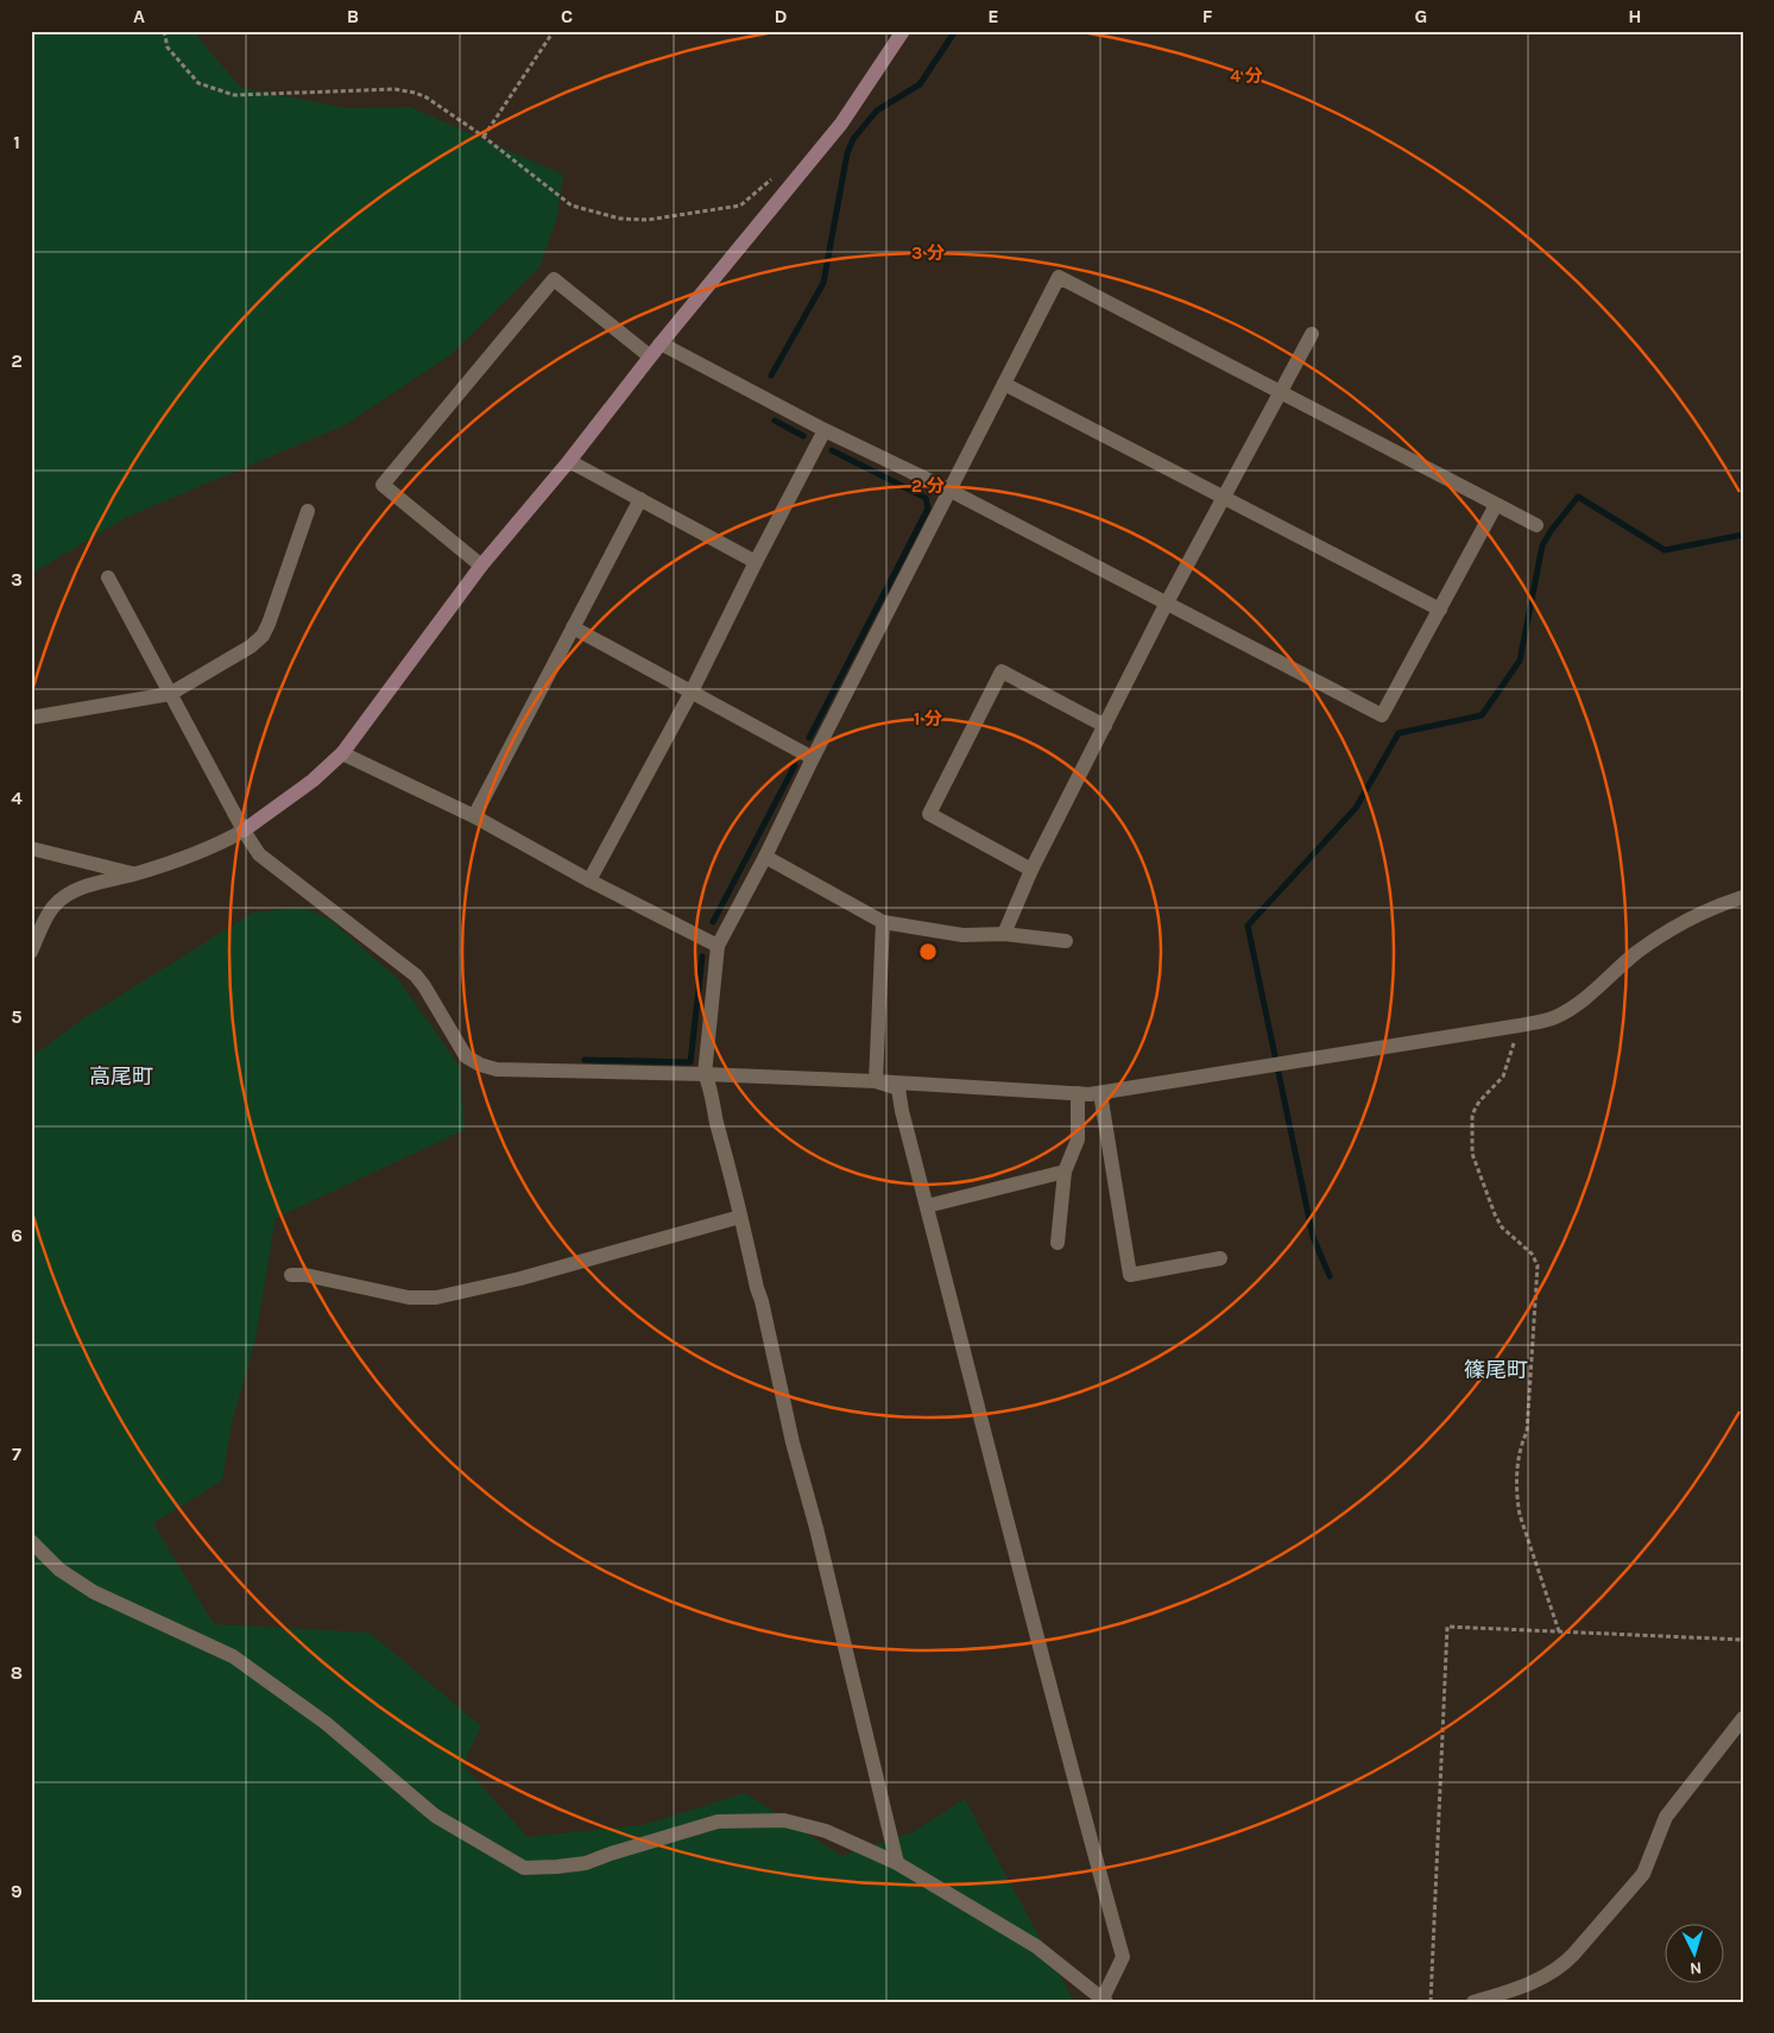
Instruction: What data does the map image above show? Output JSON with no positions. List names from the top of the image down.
{
  "districts": ["高尾町", "篠尾町"],
  "north": "bottom",
  "grid": {
    "columns": [
      "A",
      "B",
      "C",
      "D",
      "E",
      "F",
      "G",
      "H"
    ],
    "rows": [
      "1",
      "2",
      "3",
      "4",
      "5",
      "6",
      "7",
      "8",
      "9"
    ]
  },
  "rings": [
    "4 分",
    "3 分",
    "2 分",
    "1 分"
  ]
}
